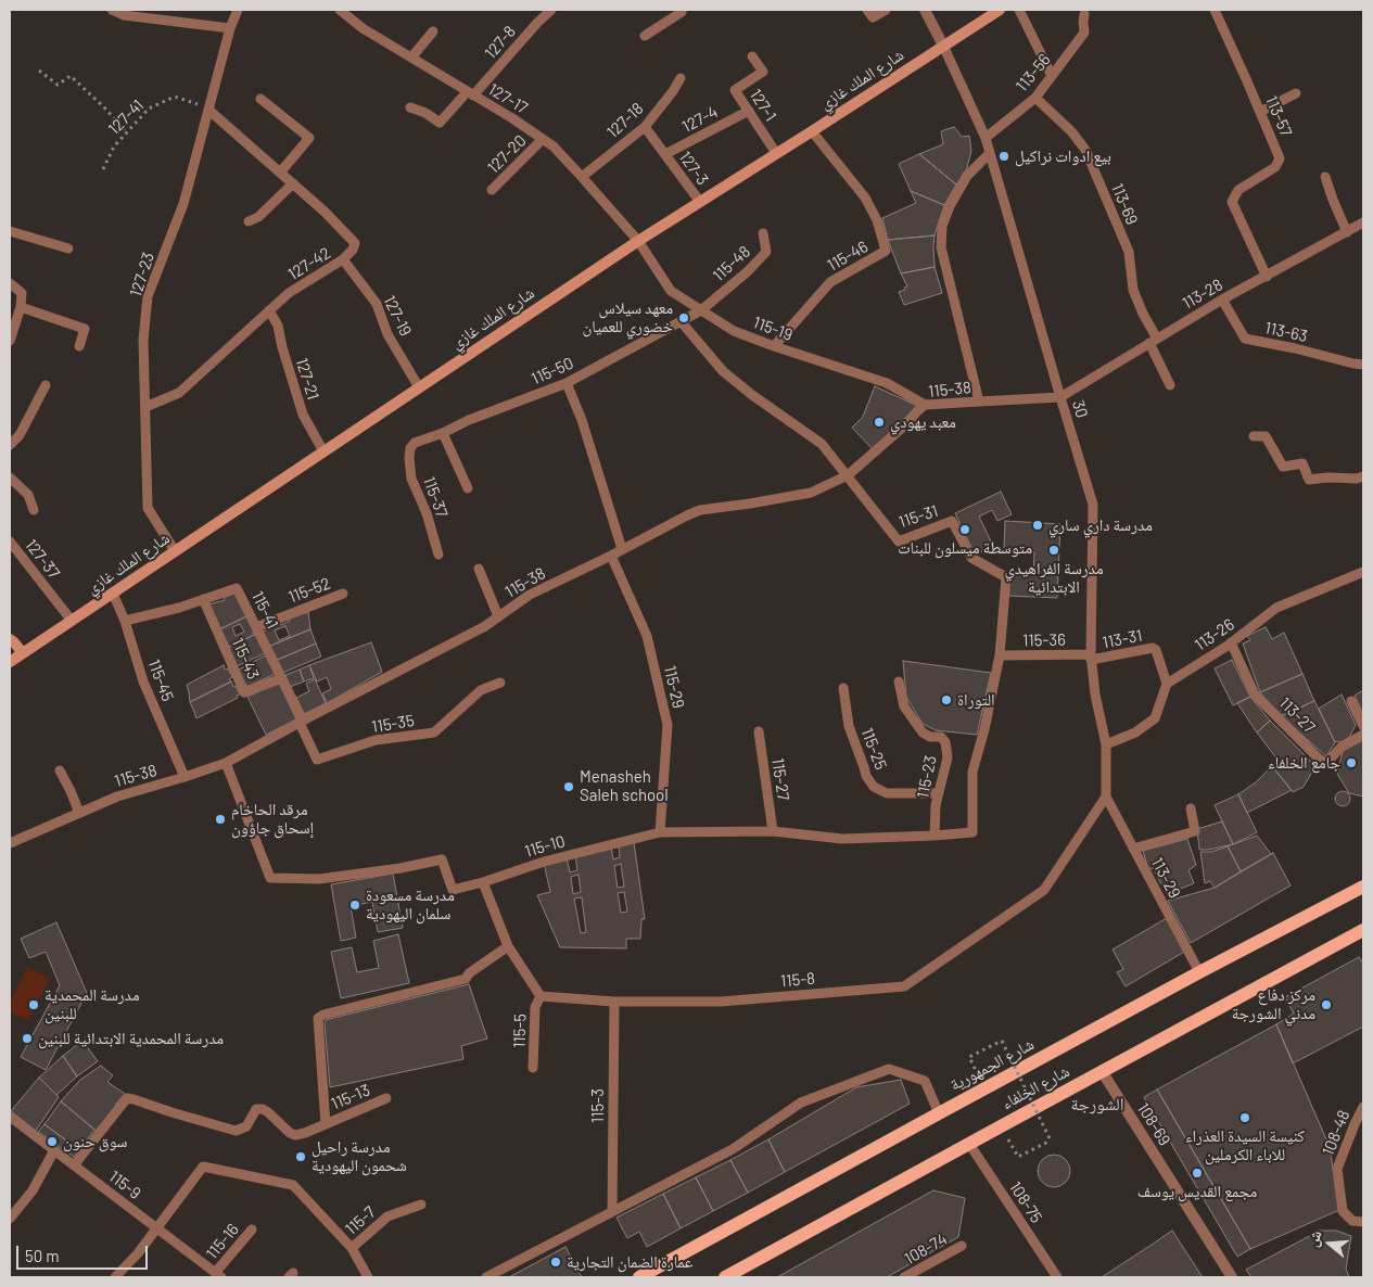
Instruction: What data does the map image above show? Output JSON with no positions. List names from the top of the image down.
{
  "streets": {
    "main road": ["شارع الجمهورية", "شارع الخلفاء"],
    "street": ["شارع الملك غازي", "108-69"],
    "lane": [
      "127-8",
      "113-56",
      "127-17",
      "127-1",
      "113-57",
      "127-4",
      "127-18",
      "127-20",
      "127-3",
      "113-69",
      "115-46",
      "127-42",
      "115-48",
      "127-23",
      "113-28",
      "127-19",
      "115-19",
      "113-63",
      "115-50",
      "127-21",
      "115-38",
      "30",
      "115-37",
      "115-31",
      "127-37",
      "115-52",
      "115-41",
      "113-26",
      "113-31",
      "115-36",
      "115-43",
      "115-45",
      "115-29",
      "113-27",
      "115-35",
      "115-25",
      "115-23",
      "115-27",
      "115-10",
      "113-29",
      "115-8",
      "115-5",
      "115-13",
      "115-3",
      "108-48",
      "115-9",
      "108-75",
      "115-7",
      "115-16",
      "108-74"
    ],
    "path": ["127-41"]
  },
  "crossings": [
    ["127-8", "127-17"],
    ["113-56", "113-69"],
    ["113-56", "30"],
    ["شارع الملك غازي", "127-17"],
    ["شارع الملك غازي", "127-1"],
    ["شارع الملك غازي", "127-3"],
    ["شارع الملك غازي", "115-46"],
    ["شارع الملك غازي", "127-23"],
    ["شارع الملك غازي", "127-19"],
    ["شارع الملك غازي", "115-19"],
    ["شارع الملك غازي", "127-21"],
    ["شارع الملك غازي", "30"],
    ["شارع الملك غازي", "127-37"],
    ["شارع الملك غازي", "115-45"],
    ["127-17", "127-18"],
    ["127-17", "127-20"],
    ["127-17", "115-19"],
    ["127-1", "127-4"],
    ["113-57", "113-28"],
    ["127-41", "127-42"],
    ["127-41", "127-23"],
    ["127-4", "127-3"],
    ["127-18", "127-3"],
    ["113-69", "113-28"],
    ["115-46", "115-19"],
    ["127-42", "127-23"],
    ["127-42", "127-19"],
    ["127-42", "127-21"],
    ["115-48", "115-19"],
    ["115-48", "115-50"],
    ["113-28", "113-63"],
    ["113-28", "115-38"],
    ["113-28", "30"],
    ["115-19", "115-50"],
    ["115-19", "115-38"],
    ["115-50", "115-37"],
    ["115-50", "115-31"],
    ["115-38", "30"],
    ["115-38", "115-31"],
    ["115-38", "115-41"],
    ["115-38", "115-45"],
    ["115-38", "115-29"],
    ["115-38", "115-35"],
    ["115-38", "115-10"],
    ["30", "113-31"],
    ["30", "115-36"],
    ["30", "113-29"],
    ["30", "115-8"],
    ["115-31", "115-36"],
    ["115-31", "115-10"],
    ["115-52", "115-41"],
    ["115-41", "115-43"],
    ["115-41", "115-45"],
    ["115-41", "115-35"],
    ["113-26", "113-31"],
    ["113-26", "113-27"],
    ["113-31", "115-36"],
    ["115-29", "115-10"],
    ["115-25", "115-23"],
    ["115-23", "115-10"],
    ["115-27", "115-10"],
    ["113-29", "115-8"],
    ["113-29", "شارع الجمهورية"],
    ["115-8", "115-5"],
    ["115-8", "115-3"],
    ["شارع الخلفاء", "108-69"],
    ["شارع الخلفاء", "108-75"],
    ["115-13", "115-9"],
    ["115-9", "115-16"]
  ],
  "districts": ["الشورجة"],
  "places": [
    "بيع ادوات نراكيل",
    "معهد سيلاس خضوري للعميان",
    "معبد يهودي",
    "مدرسة داري ساري",
    "متوسطة ميسلون للبنات",
    "مدرسة الفراهيدي الابتدائية",
    "التوراة",
    "جامع الخلفاء",
    "Menasheh Saleh school",
    "مرقد الحاخام إسحاق جاؤون",
    "مدرسة مسعودة سلمان اليهودية",
    "مدرسة المحمدية للبنين",
    "مركز دفاع مدني الشورجة",
    "مدرسة المحمدية الابتدائية للبنين",
    "كنيسة السيدة العذراء للاباء الكرملين",
    "سوق حنون",
    "مدرسة راحيل شحمون اليهودية",
    "مجمع القديس يوسف",
    "عمارة الضمان التجارية"
  ],
  "scale_bar": "50 m",
  "north": "left"
}
